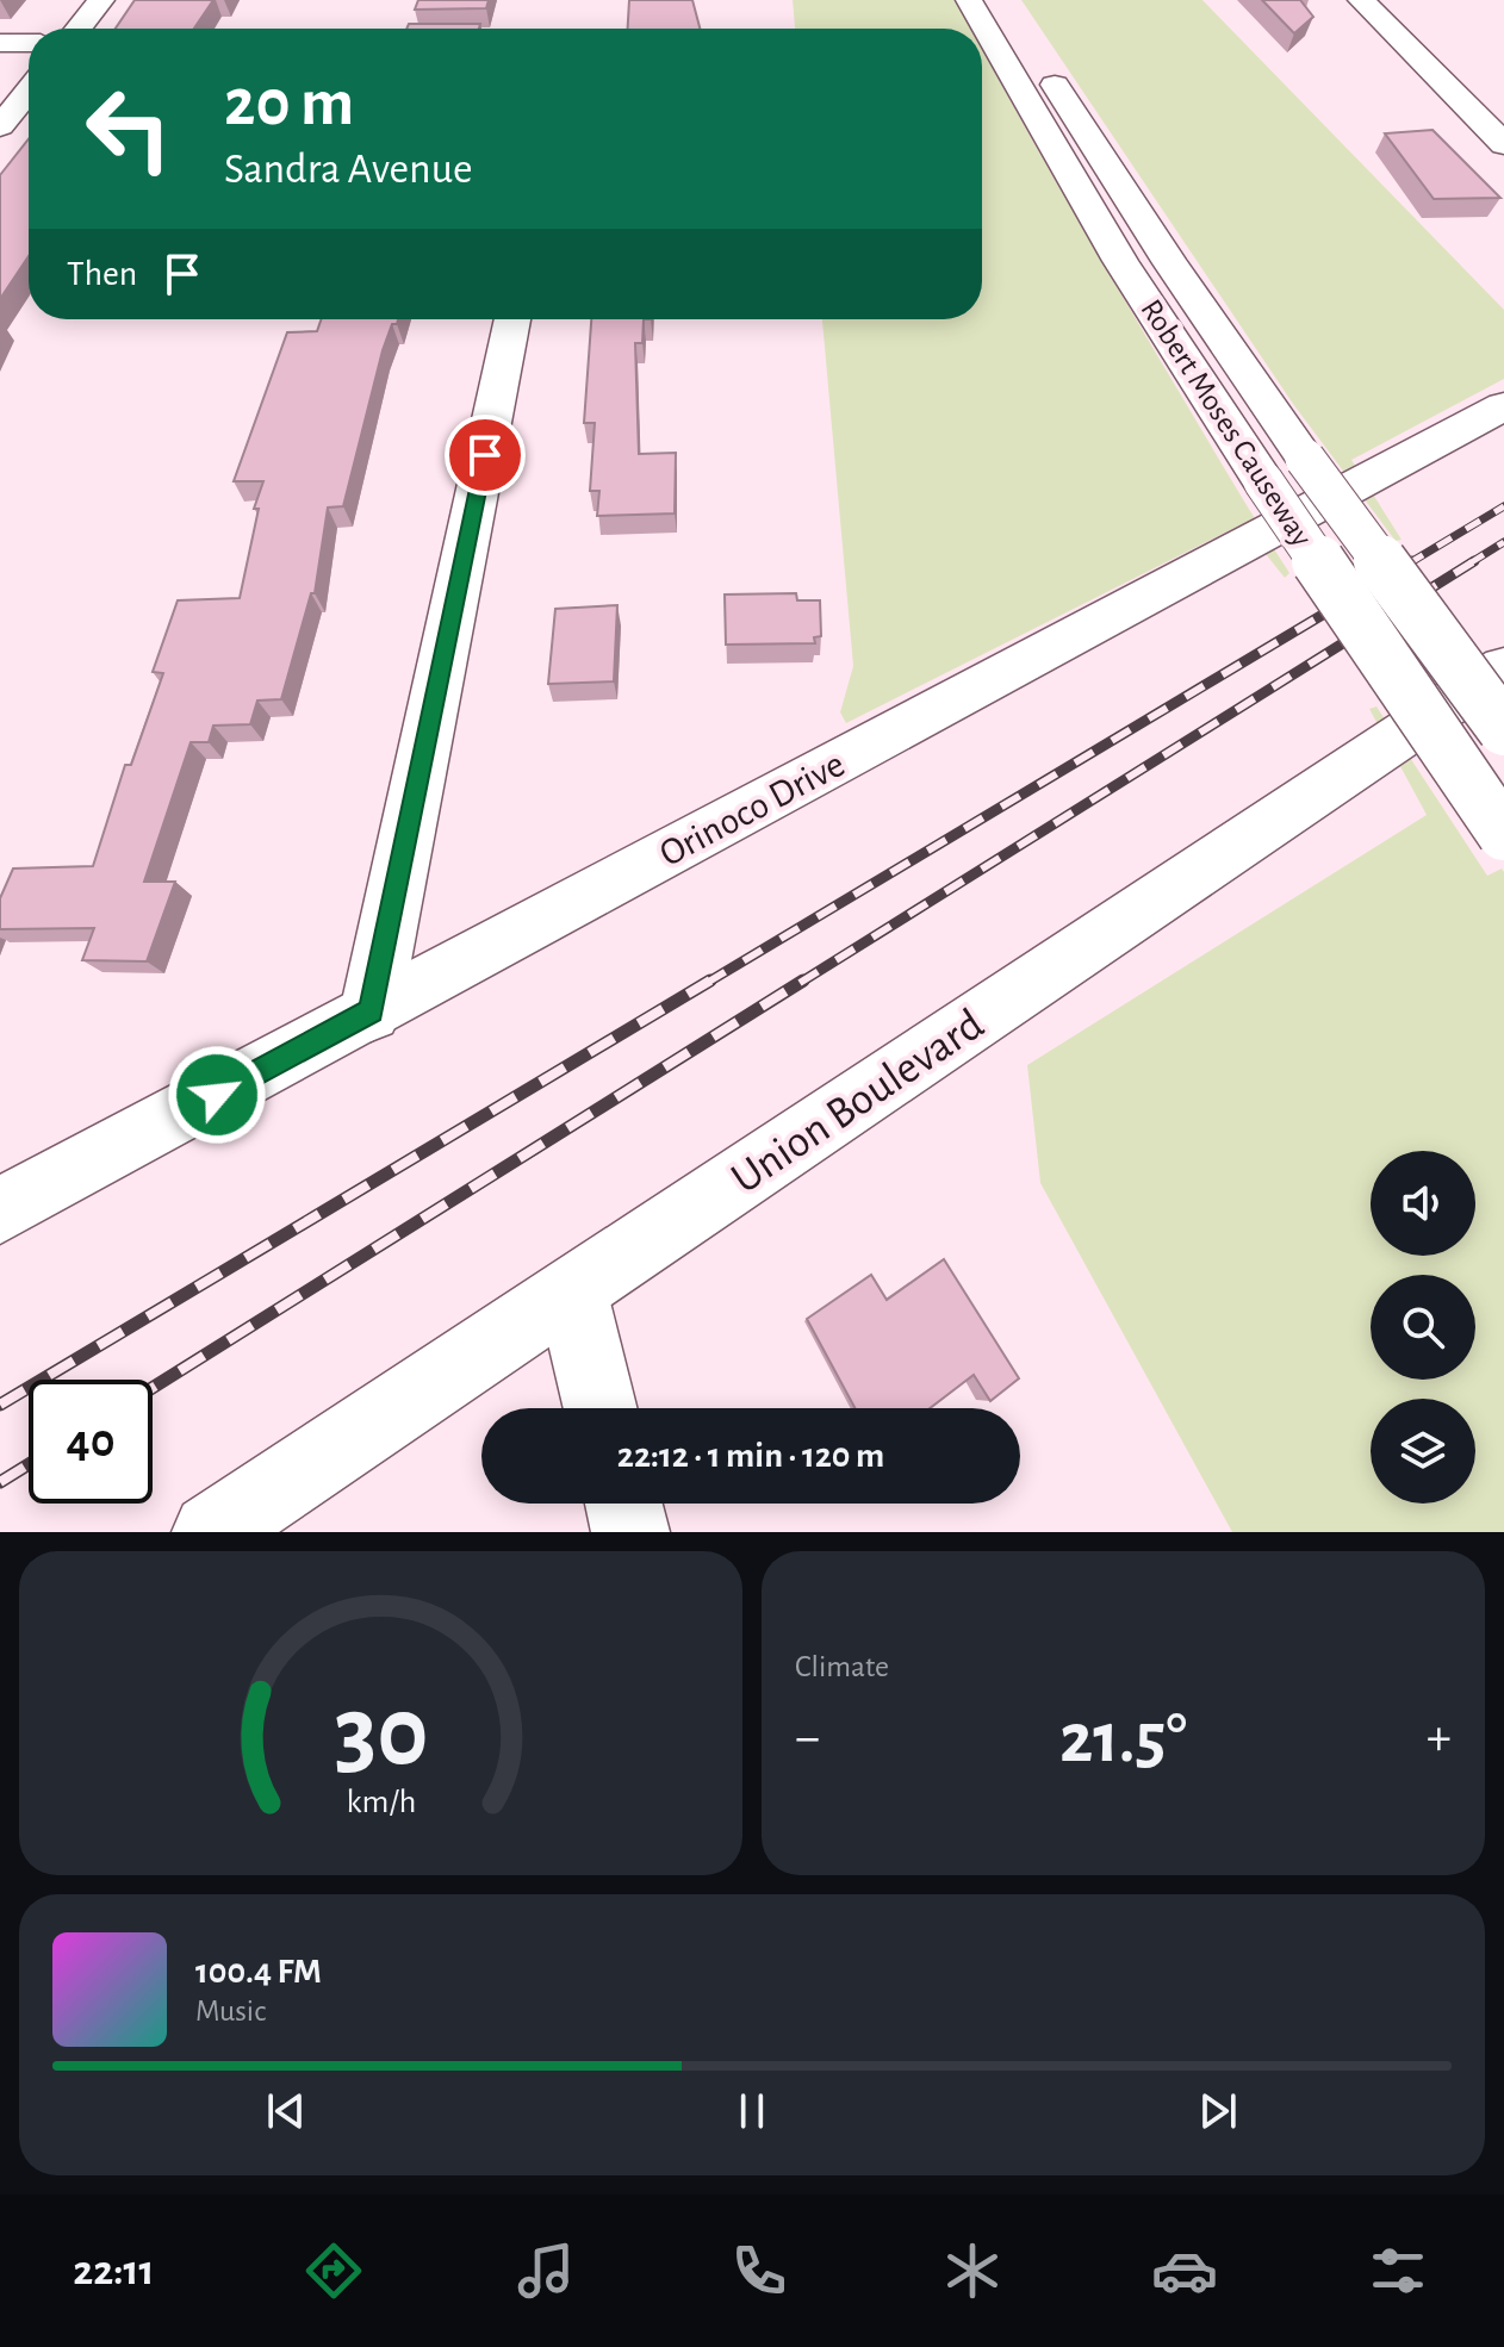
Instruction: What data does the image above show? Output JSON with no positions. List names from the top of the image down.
{
  "streets": {
    "main road": ["Robert Moses Causeway", "Orinoco Drive", "Union Boulevard"]
  },
  "page": {
    "turn": ["20 m", "Sandra Avenue"],
    "then": "Then",
    "limit": "40",
    "trip": "22:12 · 1 min · 120 m",
    "tile": "Climate",
    "heat": ["−", "21.5°", "+"],
    "song": ["100.4 FM", "Music"],
    "tabs": "22:11",
    "gauge": ["30", "km/h"]
  }
}
